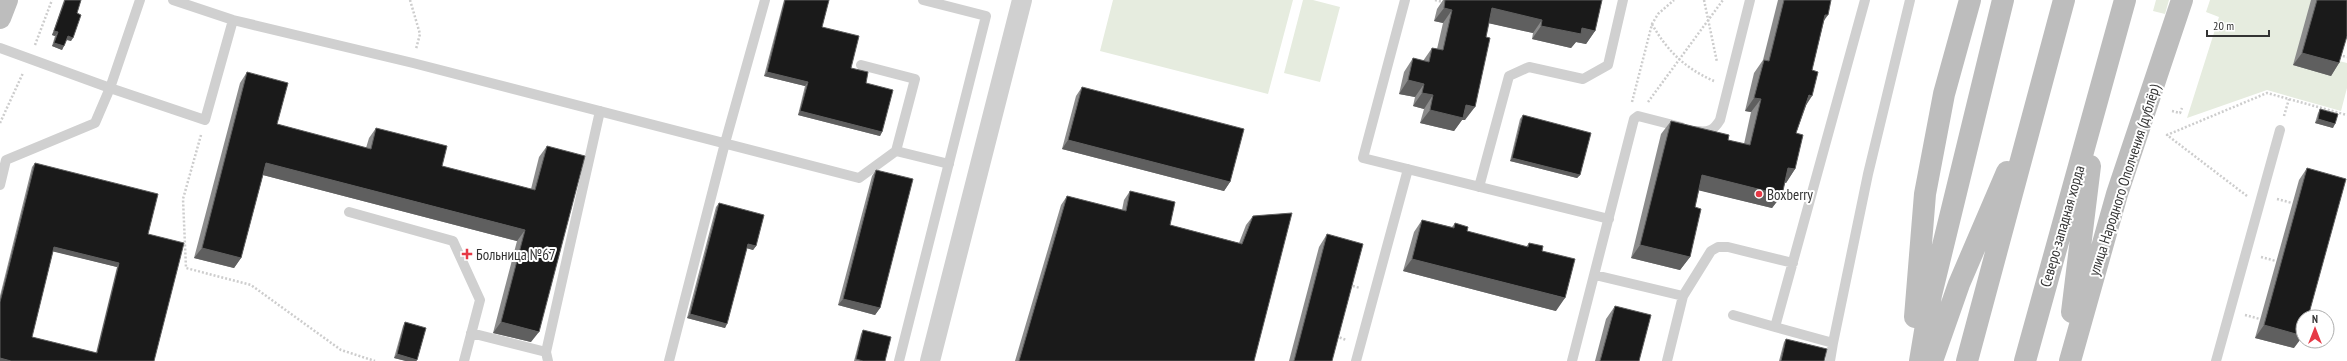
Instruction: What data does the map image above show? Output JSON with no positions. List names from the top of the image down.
{
  "streets": {
    "main road": ["улица Народного Ополчения (дублёр)", "Северо-западная хорда"]
  },
  "places": {
    "other": ["Boxberry"],
    "health": ["Больница №67"]
  },
  "scale_bar": "20 m",
  "north": "top"
}
